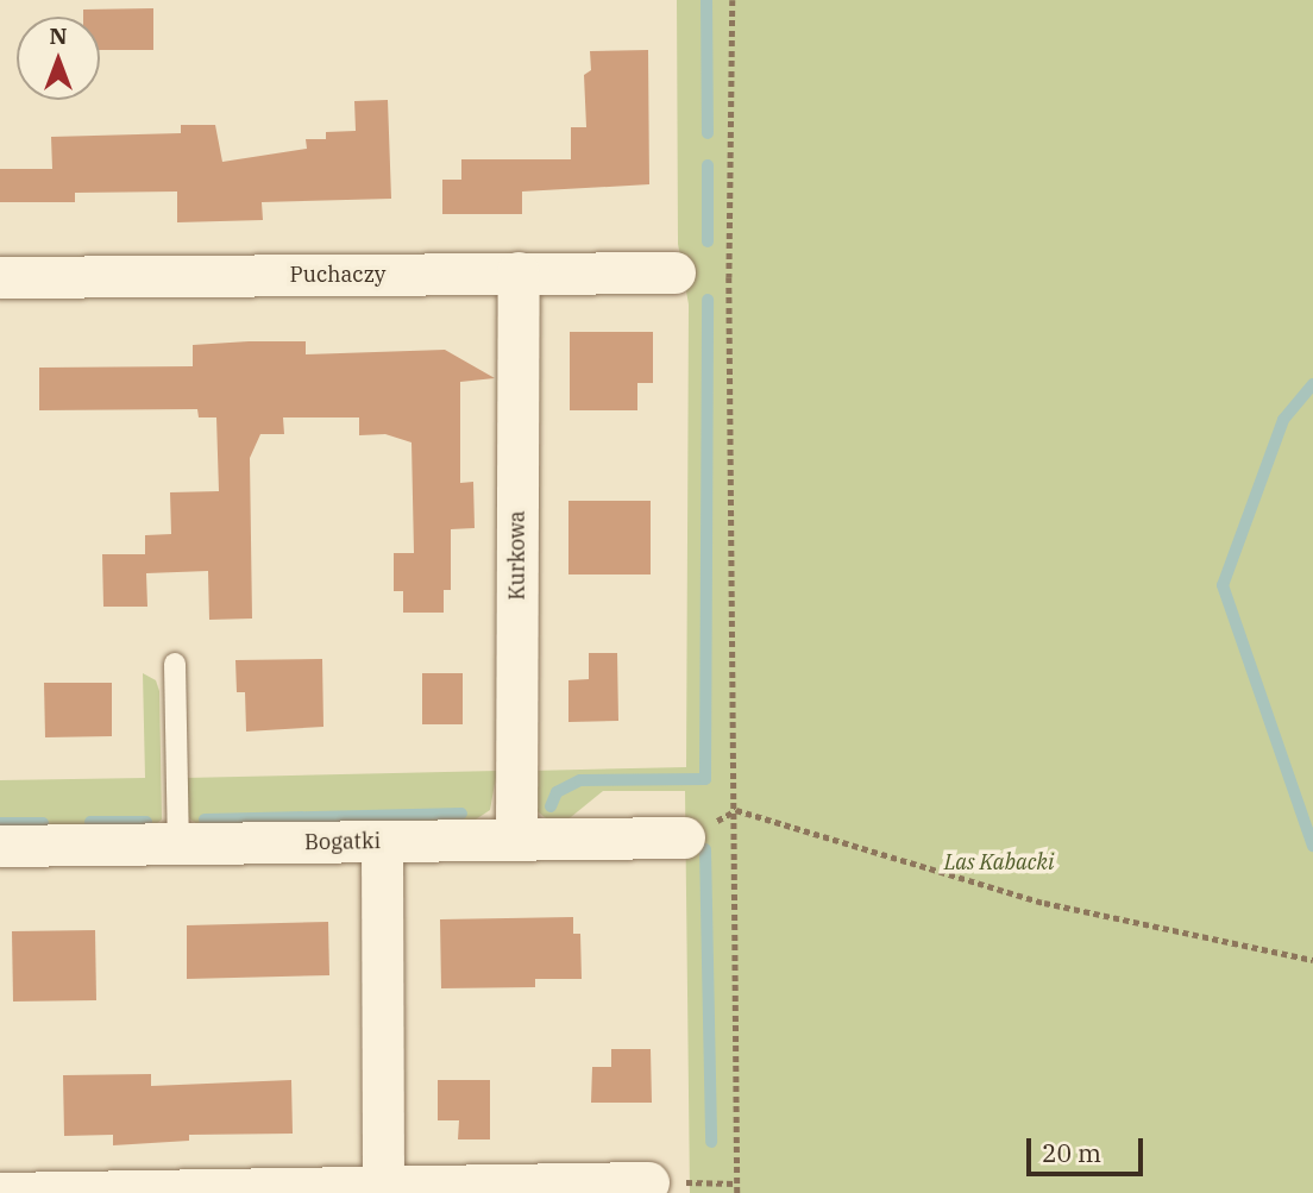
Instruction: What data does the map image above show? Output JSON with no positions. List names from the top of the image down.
{
  "streets": {
    "street": ["Puchaczy", "Kurkowa", "Bogatki"]
  },
  "crossings": [
    ["Puchaczy", "Kurkowa"],
    ["Kurkowa", "Bogatki"]
  ],
  "parks": ["Las Kabacki"],
  "scale_bar": "20 m",
  "north": "top"
}
